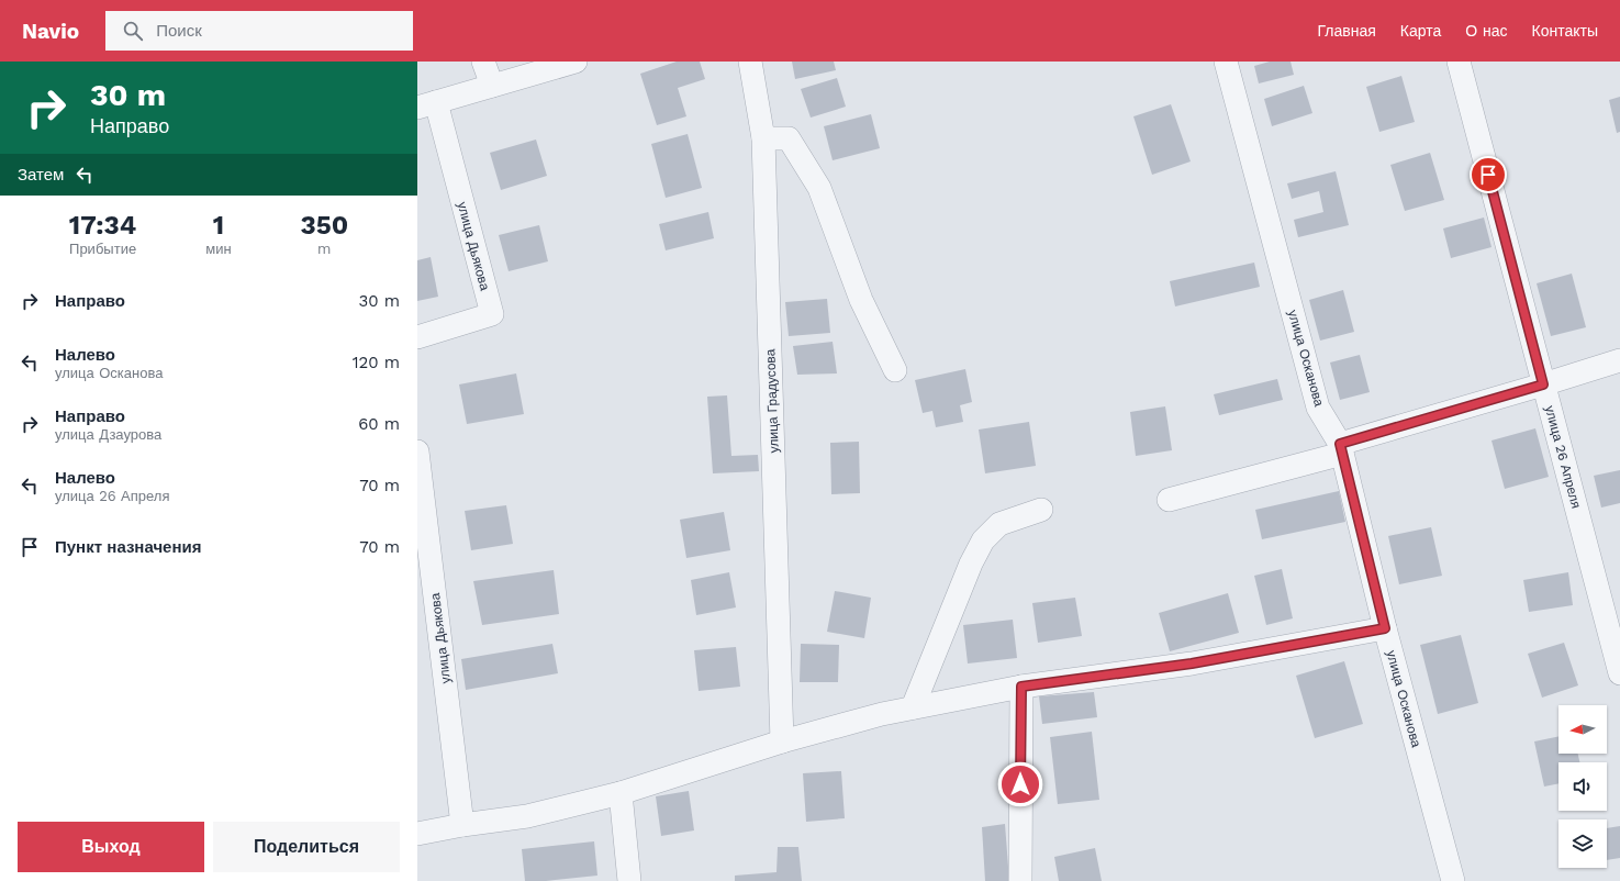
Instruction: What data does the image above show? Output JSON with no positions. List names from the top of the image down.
{
  "streets": {
    "street": [
      "улица Дьякова",
      "улица Осканова",
      "улица Градусова",
      "улица 26 Апреля"
    ]
  },
  "north": "left",
  "page": {
    "header": "Navio",
    "search": "Поиск",
    "nav": [
      "Главная",
      "Карта",
      "О нас",
      "Контакты"
    ],
    "turn": ["30 m", "Направо"],
    "then": "Затем",
    "eta": [
      "17:34",
      "Прибытие",
      "1",
      "мин",
      "350",
      "m"
    ],
    "list": [
      {
        "name": "Направо",
        "value": "30 m"
      },
      {
        "name": "Налево",
        "note": "улица Осканова",
        "value": "120 m"
      },
      {
        "name": "Направо",
        "note": "улица Дзаурова",
        "value": "60 m"
      },
      {
        "name": "Налево",
        "note": "улица 26 Апреля",
        "value": "70 m"
      },
      {
        "name": "Пункт назначения",
        "value": "70 m"
      }
    ],
    "buttons": ["Выход", "Поделиться"]
  }
}
